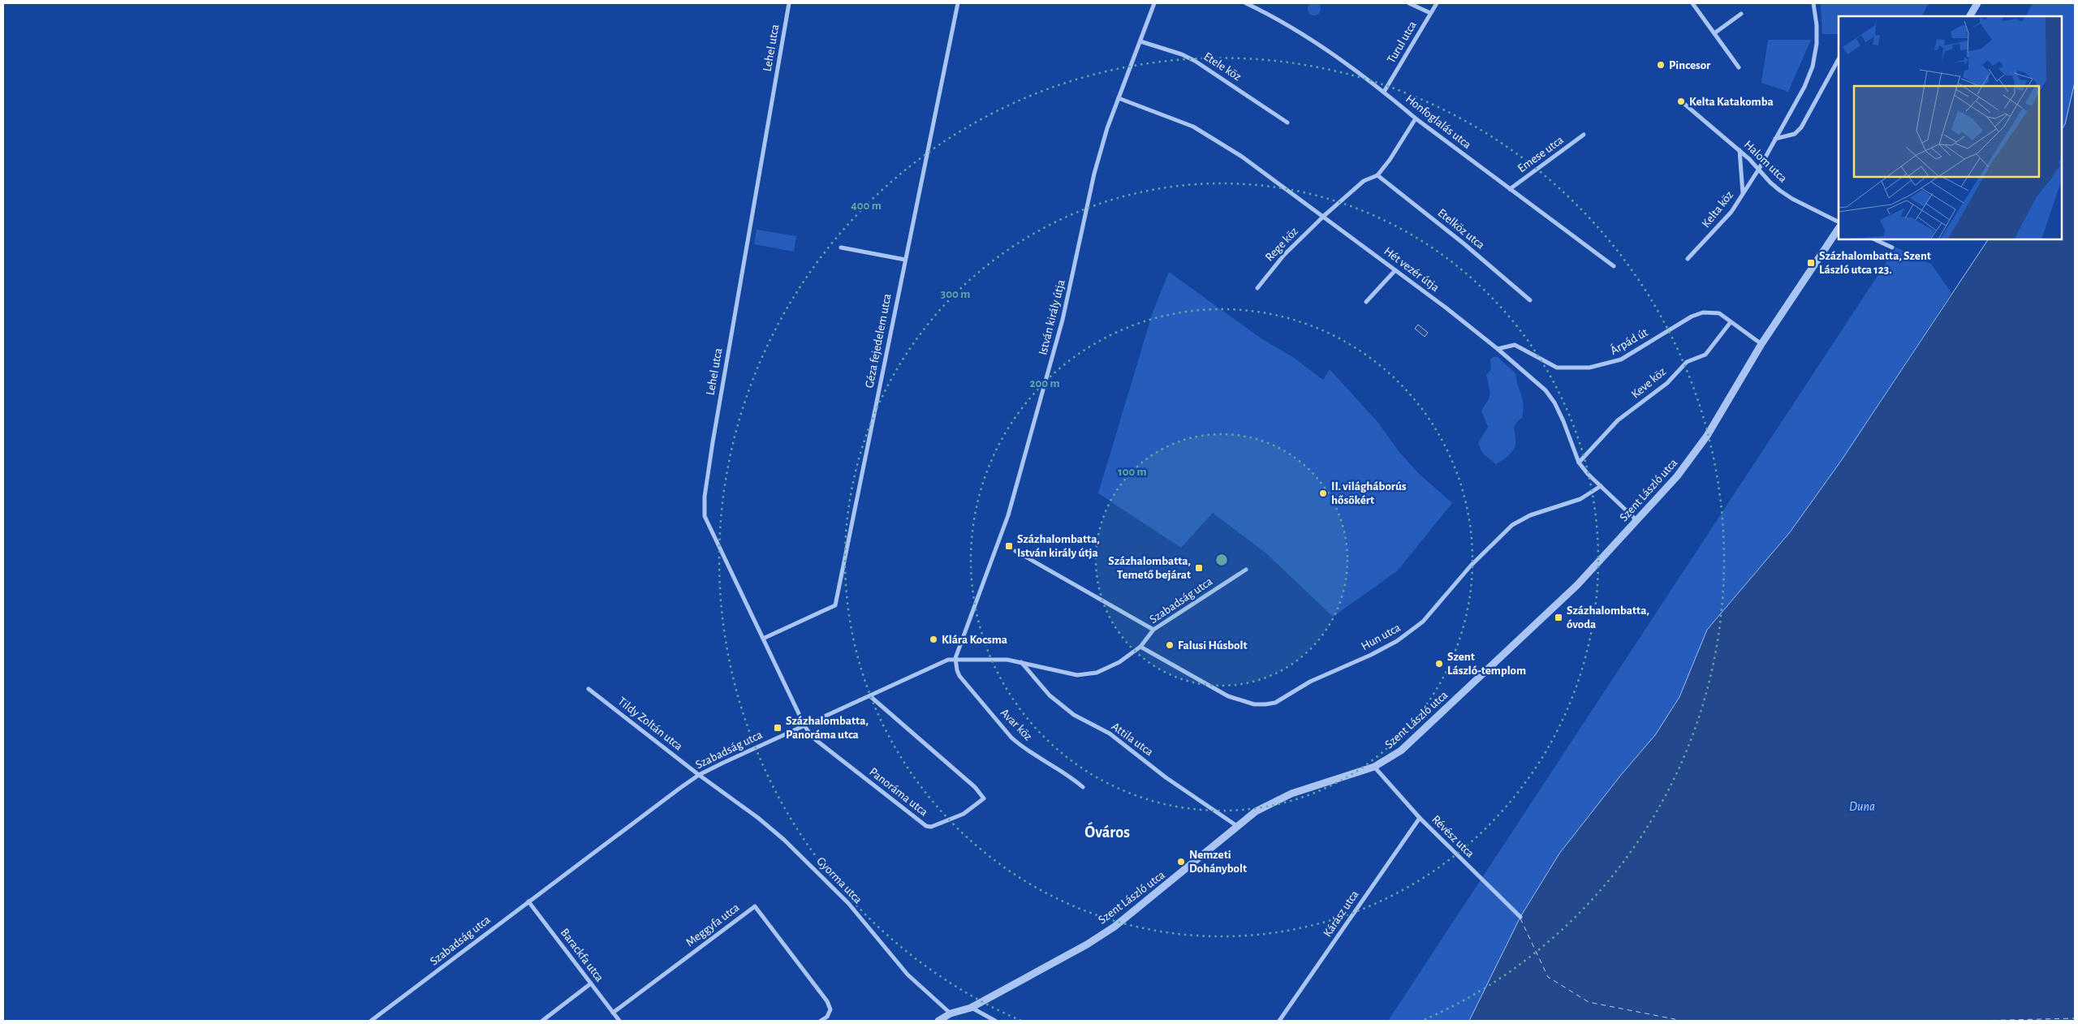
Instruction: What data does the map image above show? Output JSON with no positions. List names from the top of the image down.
{
  "streets": {
    "street": [
      "Turul utca",
      "Lehel utca",
      "Etele köz",
      "Honfoglalás utca",
      "Emese utca",
      "Halom utca",
      "Kelta köz",
      "Etelköz utca",
      "Rege köz",
      "Hét vezér útja",
      "István király útja",
      "Géza fejedelem utca",
      "Árpád út",
      "Keve köz",
      "Szent László utca",
      "Szabadság utca",
      "Hun utca",
      "Tildy Zoltán utca",
      "Avar köz",
      "Attila utca",
      "Panoráma utca",
      "Révész utca",
      "Gyorma utca",
      "Kárász utca",
      "Meggyfa utca",
      "Barackfa utca"
    ]
  },
  "crossings": [
    ["Turul utca", "Honfoglalás utca"],
    ["Lehel utca", "Géza fejedelem utca"],
    ["Lehel utca", "Szabadság utca"],
    ["Lehel utca", "Panoráma utca"],
    ["Etele köz", "István király útja"],
    ["Honfoglalás utca", "Emese utca"],
    ["Halom utca", "Kelta köz"],
    ["Etelköz utca", "Rege köz"],
    ["Rege köz", "Hét vezér útja"],
    ["Hét vezér útja", "István király útja"],
    ["Hét vezér útja", "Árpád út"],
    ["Hét vezér útja", "Keve köz"],
    ["Hét vezér útja", "Szent László utca"],
    ["Hét vezér útja", "Hun utca"],
    ["István király útja", "Szabadság utca"],
    ["István király útja", "Avar köz"],
    ["Árpád út", "Keve köz"],
    ["Árpád út", "Szent László utca"],
    ["Szent László utca", "Attila utca"],
    ["Szent László utca", "Révész utca"],
    ["Szent László utca", "Gyorma utca"],
    ["Szabadság utca", "Hun utca"],
    ["Szabadság utca", "Tildy Zoltán utca"],
    ["Szabadság utca", "Avar köz"],
    ["Szabadság utca", "Attila utca"],
    ["Szabadság utca", "Panoráma utca"],
    ["Szabadság utca", "Gyorma utca"],
    ["Szabadság utca", "Barackfa utca"],
    ["Tildy Zoltán utca", "Gyorma utca"],
    ["Révész utca", "Kárász utca"],
    ["Meggyfa utca", "Barackfa utca"]
  ],
  "districts": ["Óváros"],
  "water": ["Duna"],
  "places": {
    "other": [
      "Pincesor",
      "Kelta Katakomba",
      "II. világháborús hősökért",
      "Klára Kocsma",
      "Falusi Húsbolt",
      "Szent László-templom",
      "Nemzeti Dohánybolt"
    ],
    "transit": [
      "Százhalombatta, Szent László utca 123.",
      "Százhalombatta, István király útja",
      "Százhalombatta, Temető bejárat",
      "Százhalombatta, óvoda",
      "Százhalombatta, Panoráma utca"
    ]
  },
  "rings": [
    "400 m",
    "300 m",
    "200 m",
    "100 m"
  ]
}
